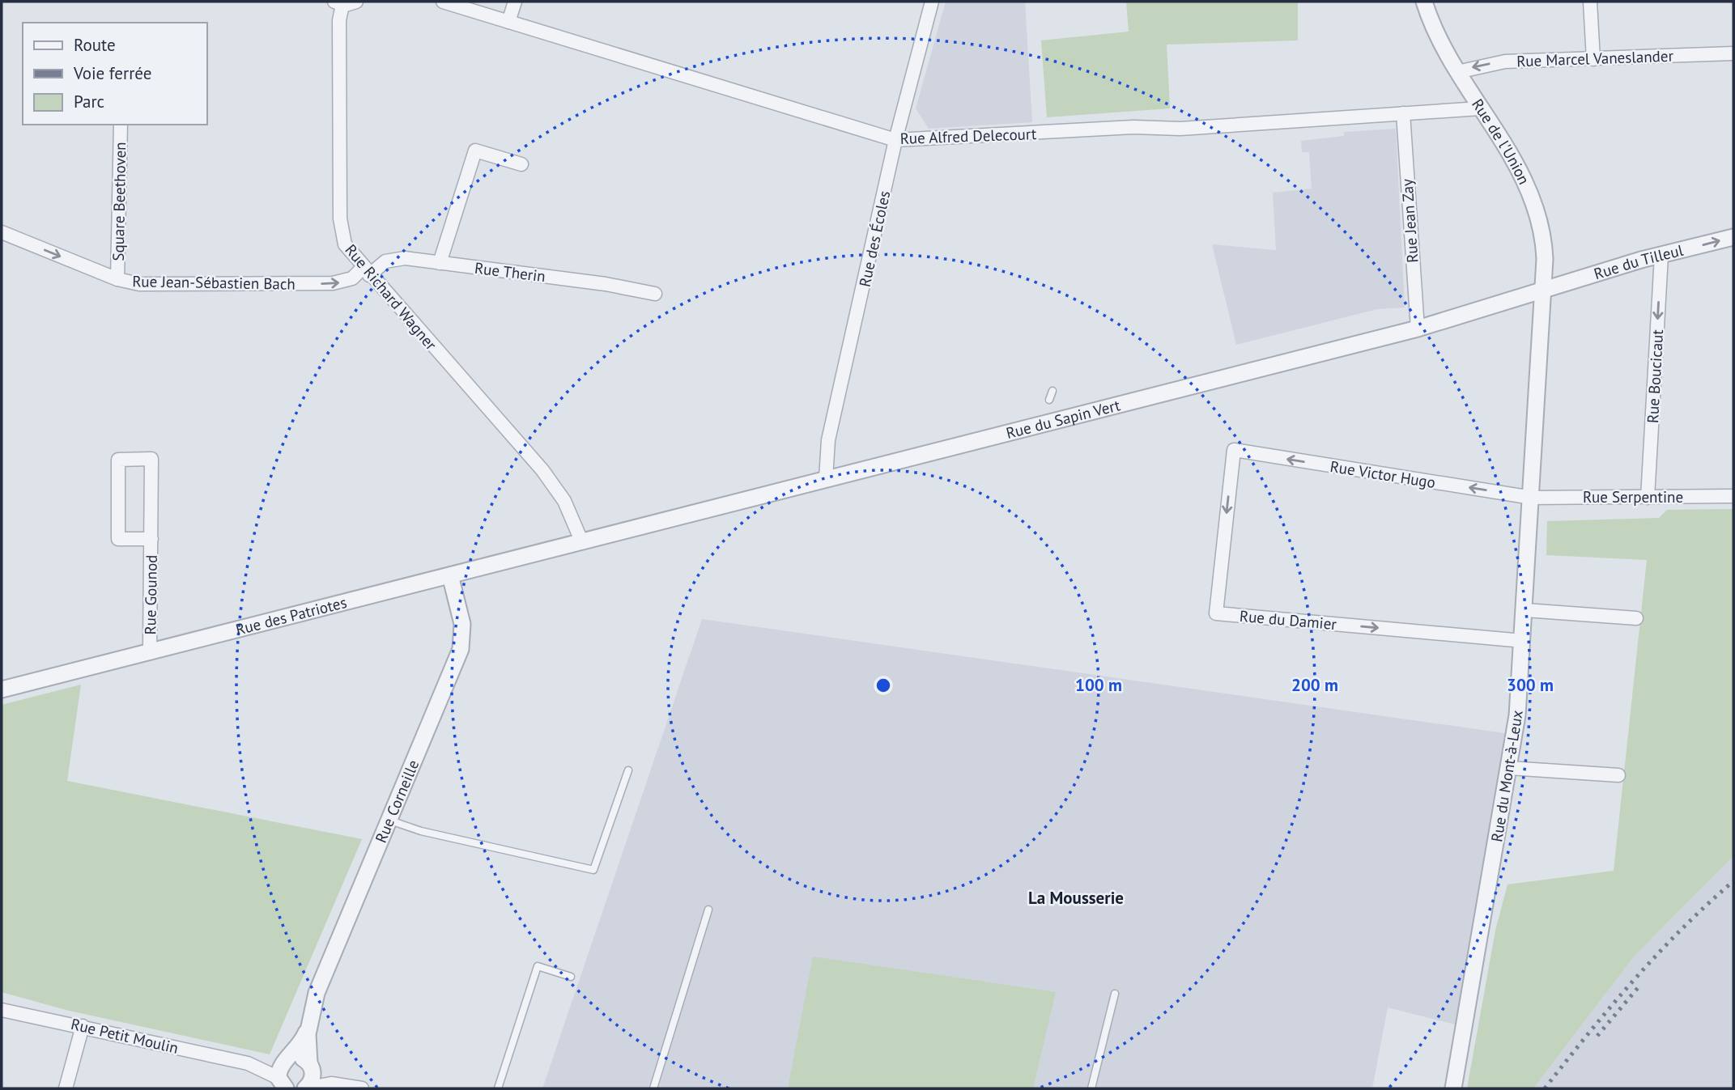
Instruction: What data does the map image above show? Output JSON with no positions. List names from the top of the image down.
{
  "streets": {
    "street": [
      "Rue Marcel Vaneslander",
      "Rue Alfred Delecourt",
      "Rue de l'Union",
      "Square Beethoven",
      "Rue Jean Zay",
      "Rue des Écoles",
      "Rue du Tilleul",
      "Rue Therin",
      "Rue Jean-Sébastien Bach",
      "Rue Richard Wagner",
      "Rue Boucicaut",
      "Rue du Sapin Vert",
      "Rue Victor Hugo",
      "Rue Serpentine",
      "Rue Gounod",
      "Rue des Patriotes",
      "Rue du Damier",
      "Rue du Mont-à-Leux",
      "Rue Corneille",
      "Rue Petit Moulin"
    ]
  },
  "crossings": [
    ["Rue Marcel Vaneslander", "Rue de l'Union"],
    ["Rue Alfred Delecourt", "Rue de l'Union"],
    ["Rue Alfred Delecourt", "Rue Jean Zay"],
    ["Rue Alfred Delecourt", "Rue des Écoles"],
    ["Rue de l'Union", "Rue du Tilleul"],
    ["Rue de l'Union", "Rue du Sapin Vert"],
    ["Rue de l'Union", "Rue du Mont-à-Leux"],
    ["Square Beethoven", "Rue Jean-Sébastien Bach"],
    ["Rue Jean Zay", "Rue du Sapin Vert"],
    ["Rue des Écoles", "Rue du Sapin Vert"],
    ["Rue du Tilleul", "Rue Boucicaut"],
    ["Rue du Tilleul", "Rue du Sapin Vert"],
    ["Rue du Tilleul", "Rue du Mont-à-Leux"],
    ["Rue Therin", "Rue Jean-Sébastien Bach"],
    ["Rue Therin", "Rue Richard Wagner"],
    ["Rue Jean-Sébastien Bach", "Rue Richard Wagner"],
    ["Rue Richard Wagner", "Rue du Sapin Vert"],
    ["Rue Richard Wagner", "Rue des Patriotes"],
    ["Rue Boucicaut", "Rue Serpentine"],
    ["Rue du Sapin Vert", "Rue des Patriotes"],
    ["Rue du Sapin Vert", "Rue du Mont-à-Leux"],
    ["Rue Victor Hugo", "Rue Serpentine"],
    ["Rue Victor Hugo", "Rue du Damier"],
    ["Rue Victor Hugo", "Rue du Mont-à-Leux"],
    ["Rue Serpentine", "Rue du Mont-à-Leux"],
    ["Rue Gounod", "Rue des Patriotes"],
    ["Rue des Patriotes", "Rue Corneille"],
    ["Rue du Damier", "Rue du Mont-à-Leux"],
    ["Rue Corneille", "Rue Petit Moulin"]
  ],
  "one_way": [
    "Rue Marcel Vaneslander",
    "Rue du Tilleul",
    "Rue Jean-Sébastien Bach",
    "Rue Boucicaut",
    "Rue Victor Hugo"
  ],
  "districts": ["La Mousserie"],
  "legend": ["Route", "Voie ferrée", "Parc"],
  "rings": ["100 m", "200 m", "300 m"]
}
